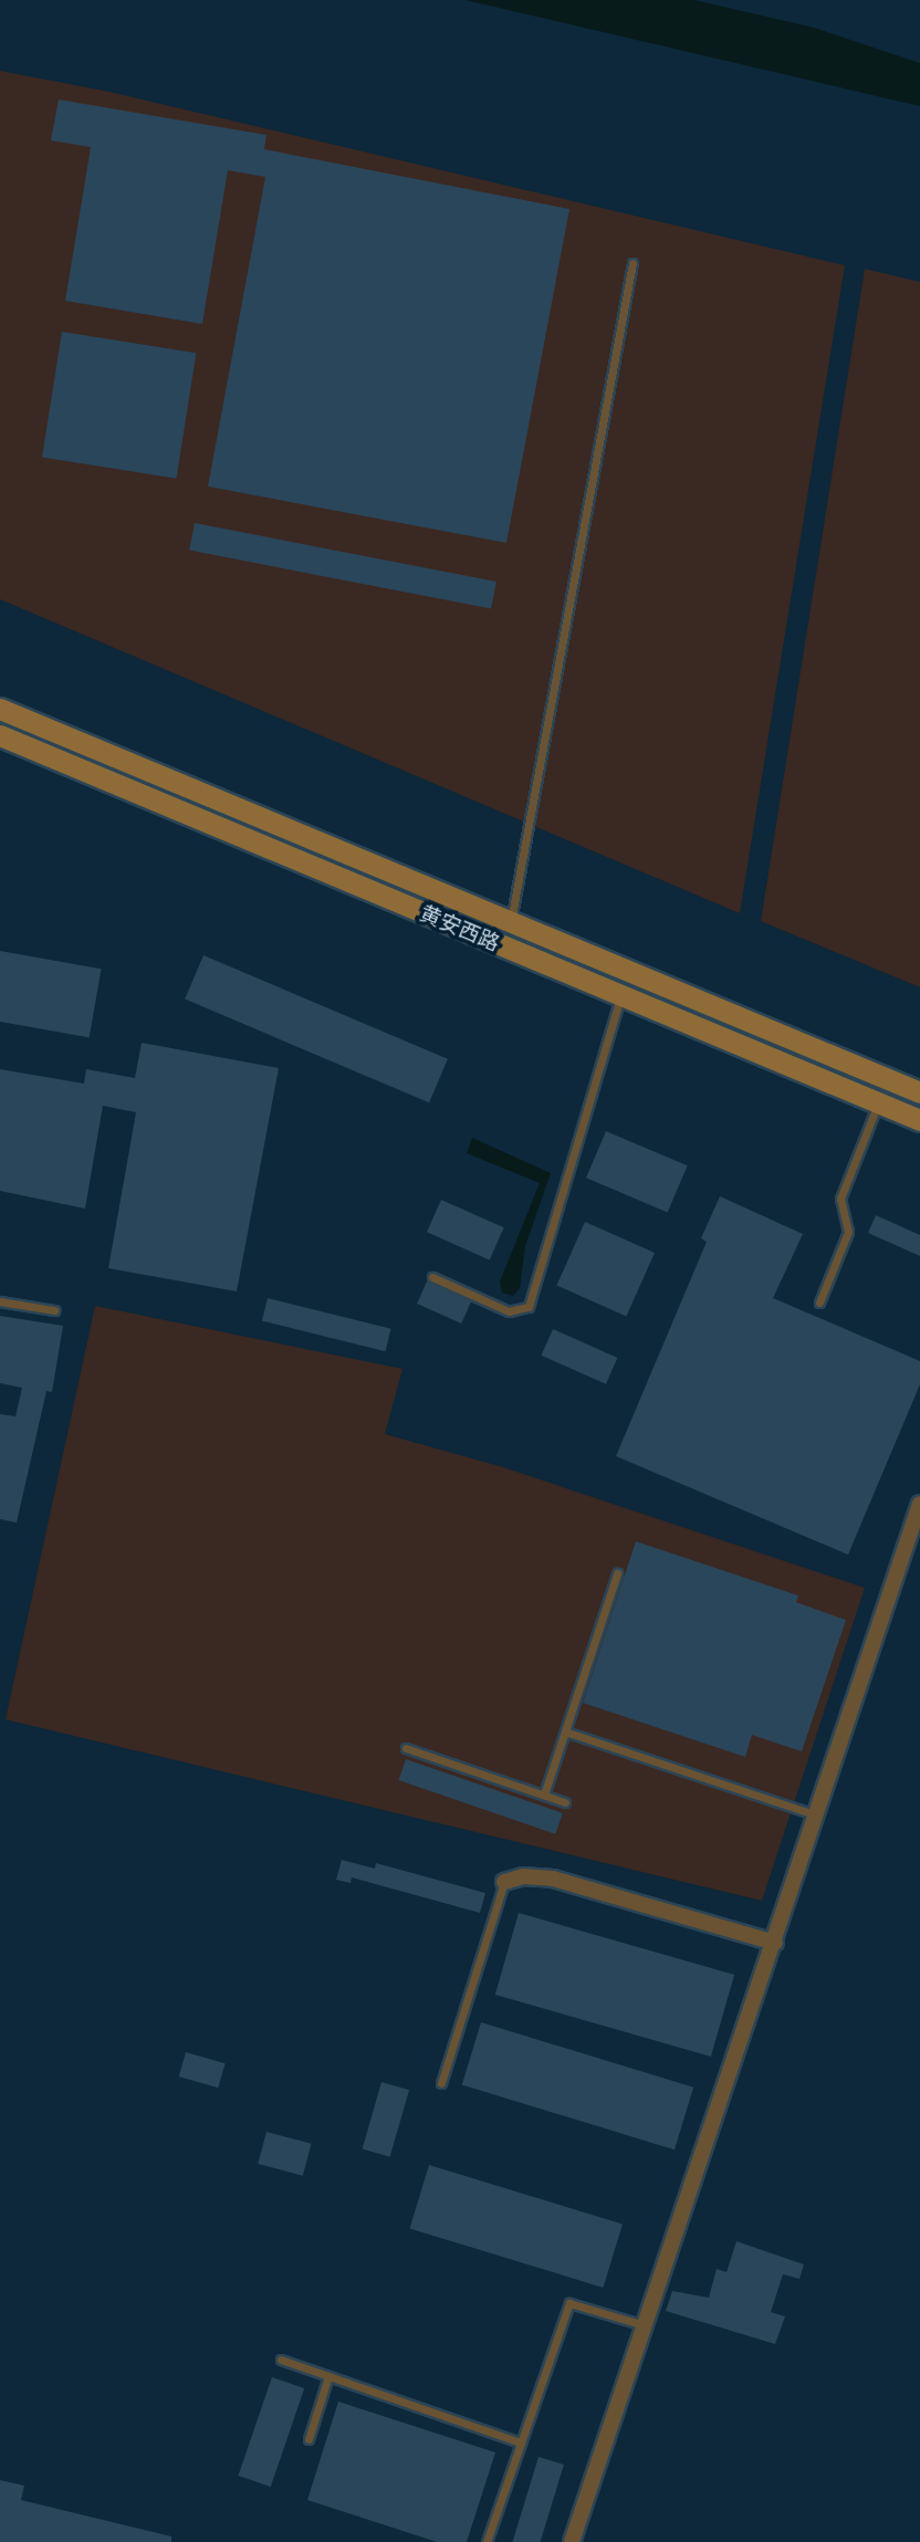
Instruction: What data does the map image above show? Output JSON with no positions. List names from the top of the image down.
{
  "streets": {
    "street": ["黄安西路"]
  }
}
